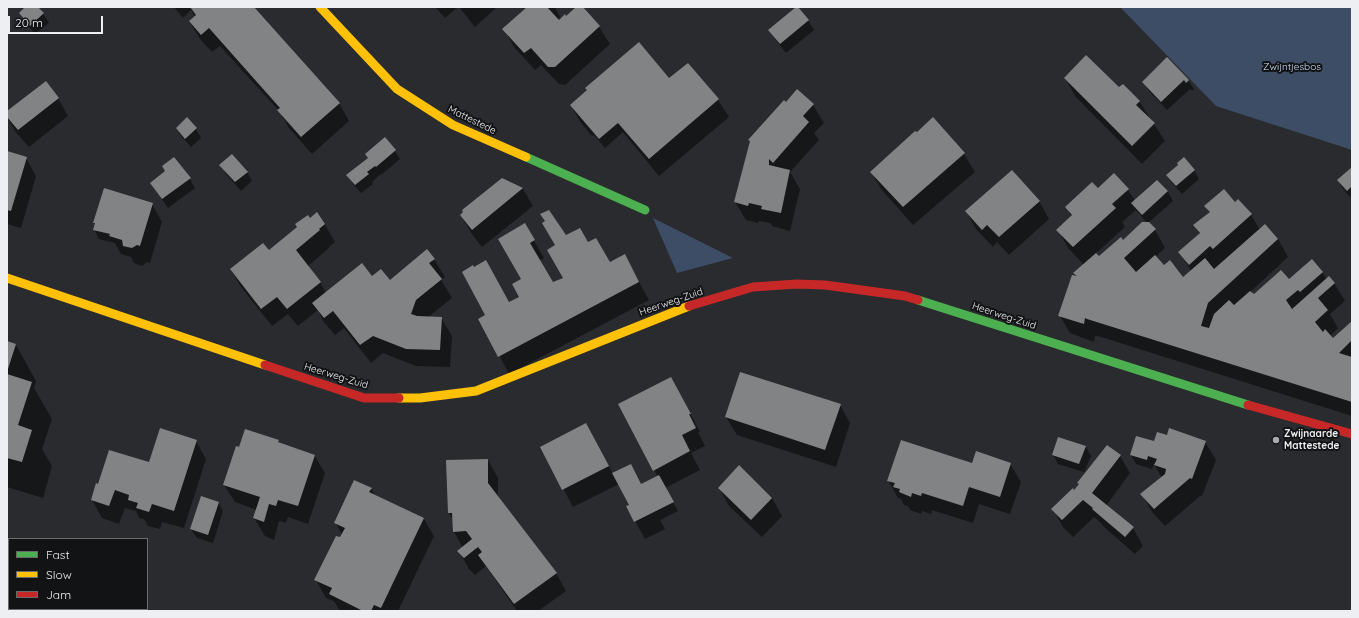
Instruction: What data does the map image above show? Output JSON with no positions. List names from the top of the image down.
{
  "streets": {
    "street": ["Mattestede", "Heerweg-Zuid"]
  },
  "parks": ["Zwijntjesbos"],
  "places": ["Zwijnaarde Mattestede"],
  "legend": ["Fast", "Slow", "Jam"],
  "scale_bar": "20 m"
}
